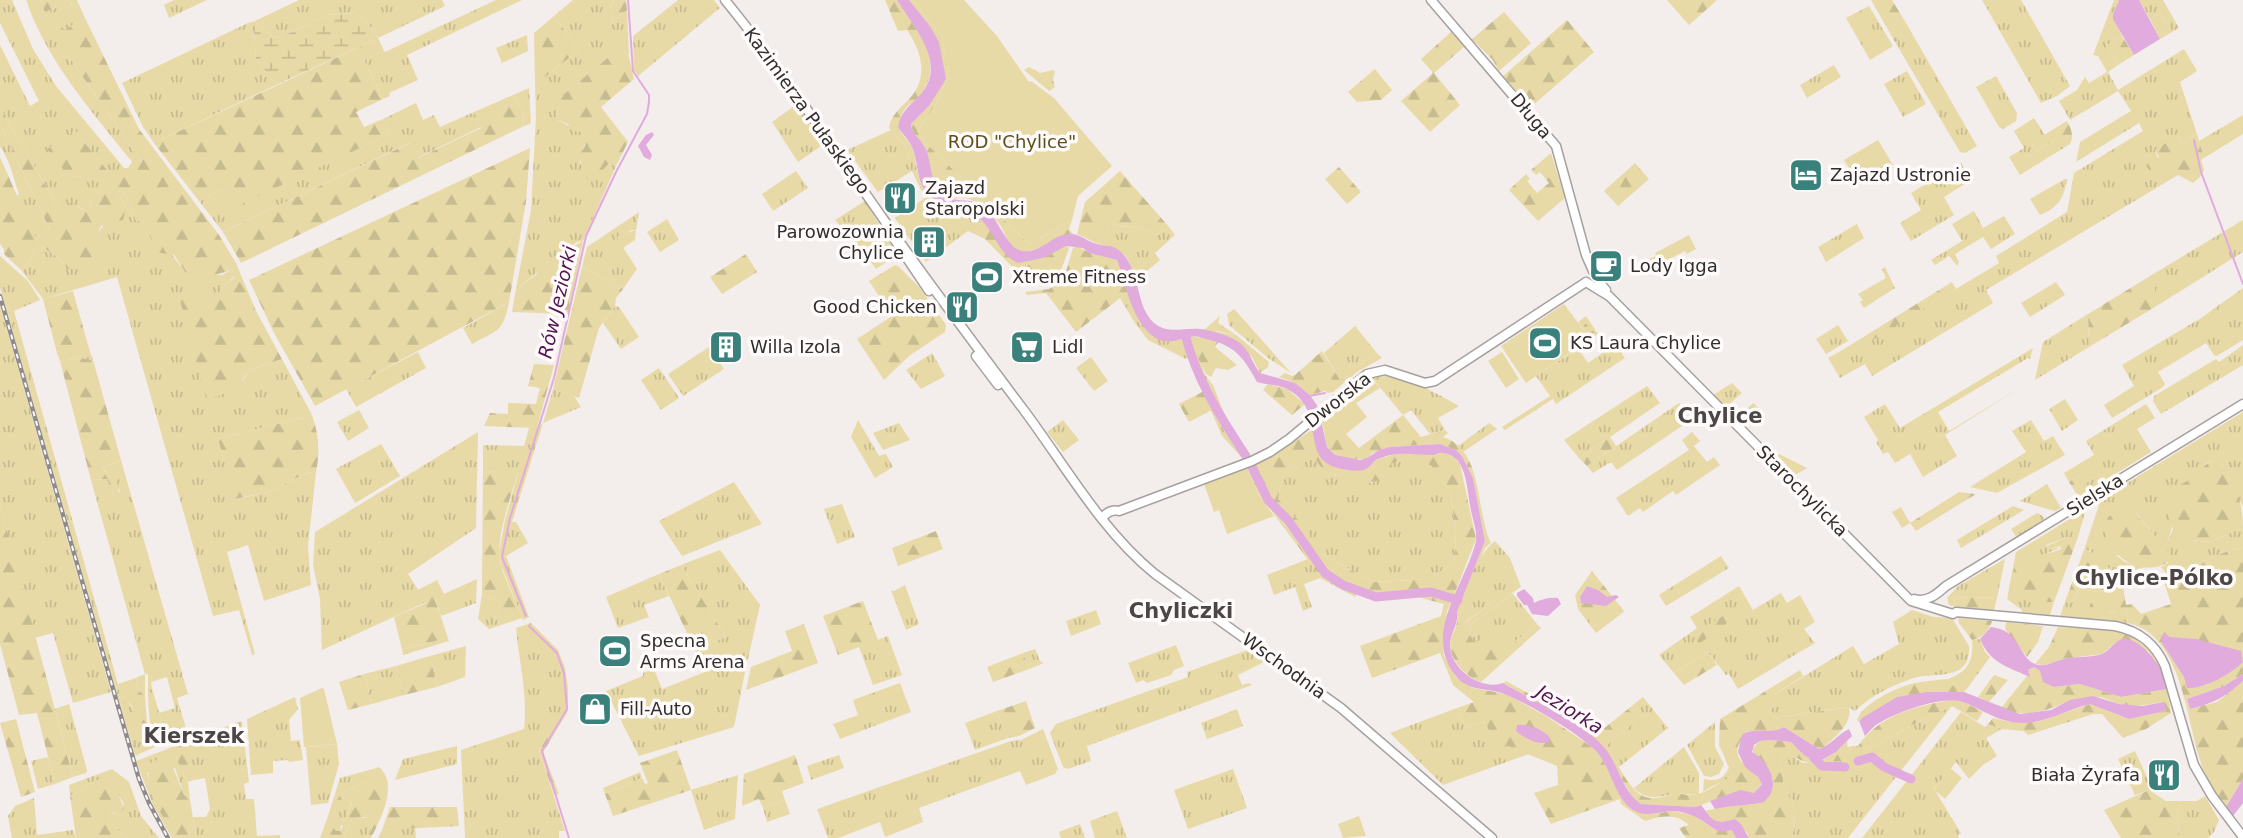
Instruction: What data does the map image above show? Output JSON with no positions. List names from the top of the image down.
{
  "streets": {
    "street": [
      "Kazimierza Pułaskiego",
      "Długa",
      "Dworska",
      "Starochylicka",
      "Sielska",
      "Wschodnia"
    ]
  },
  "crossings": [
    ["Kazimierza Pułaskiego", "Wschodnia"],
    ["Długa", "Dworska"],
    ["Długa", "Starochylicka"],
    ["Dworska", "Starochylicka"],
    ["Dworska", "Wschodnia"],
    ["Starochylicka", "Sielska"]
  ],
  "districts": [
    "Chylice",
    "Chylice-Pólko",
    "Chyliczki",
    "Kierszek"
  ],
  "water": ["Rów Jeziorki", "Jeziorka"],
  "parks": ["ROD \"Chylice\""],
  "places": {
    "hotel": ["Zajazd Ustronie"],
    "restaurant": ["Zajazd Staropolski", "Good Chicken", "Biała Żyrafa"],
    "building": ["Parowozownia Chylice", "Willa Izola"],
    "cafe": ["Lody Igga"],
    "sports": ["Xtreme Fitness", "KS Laura Chylice", "Specna Arms Arena"],
    "supermarket": ["Lidl"],
    "shop": ["Fill-Auto"]
  }
}
